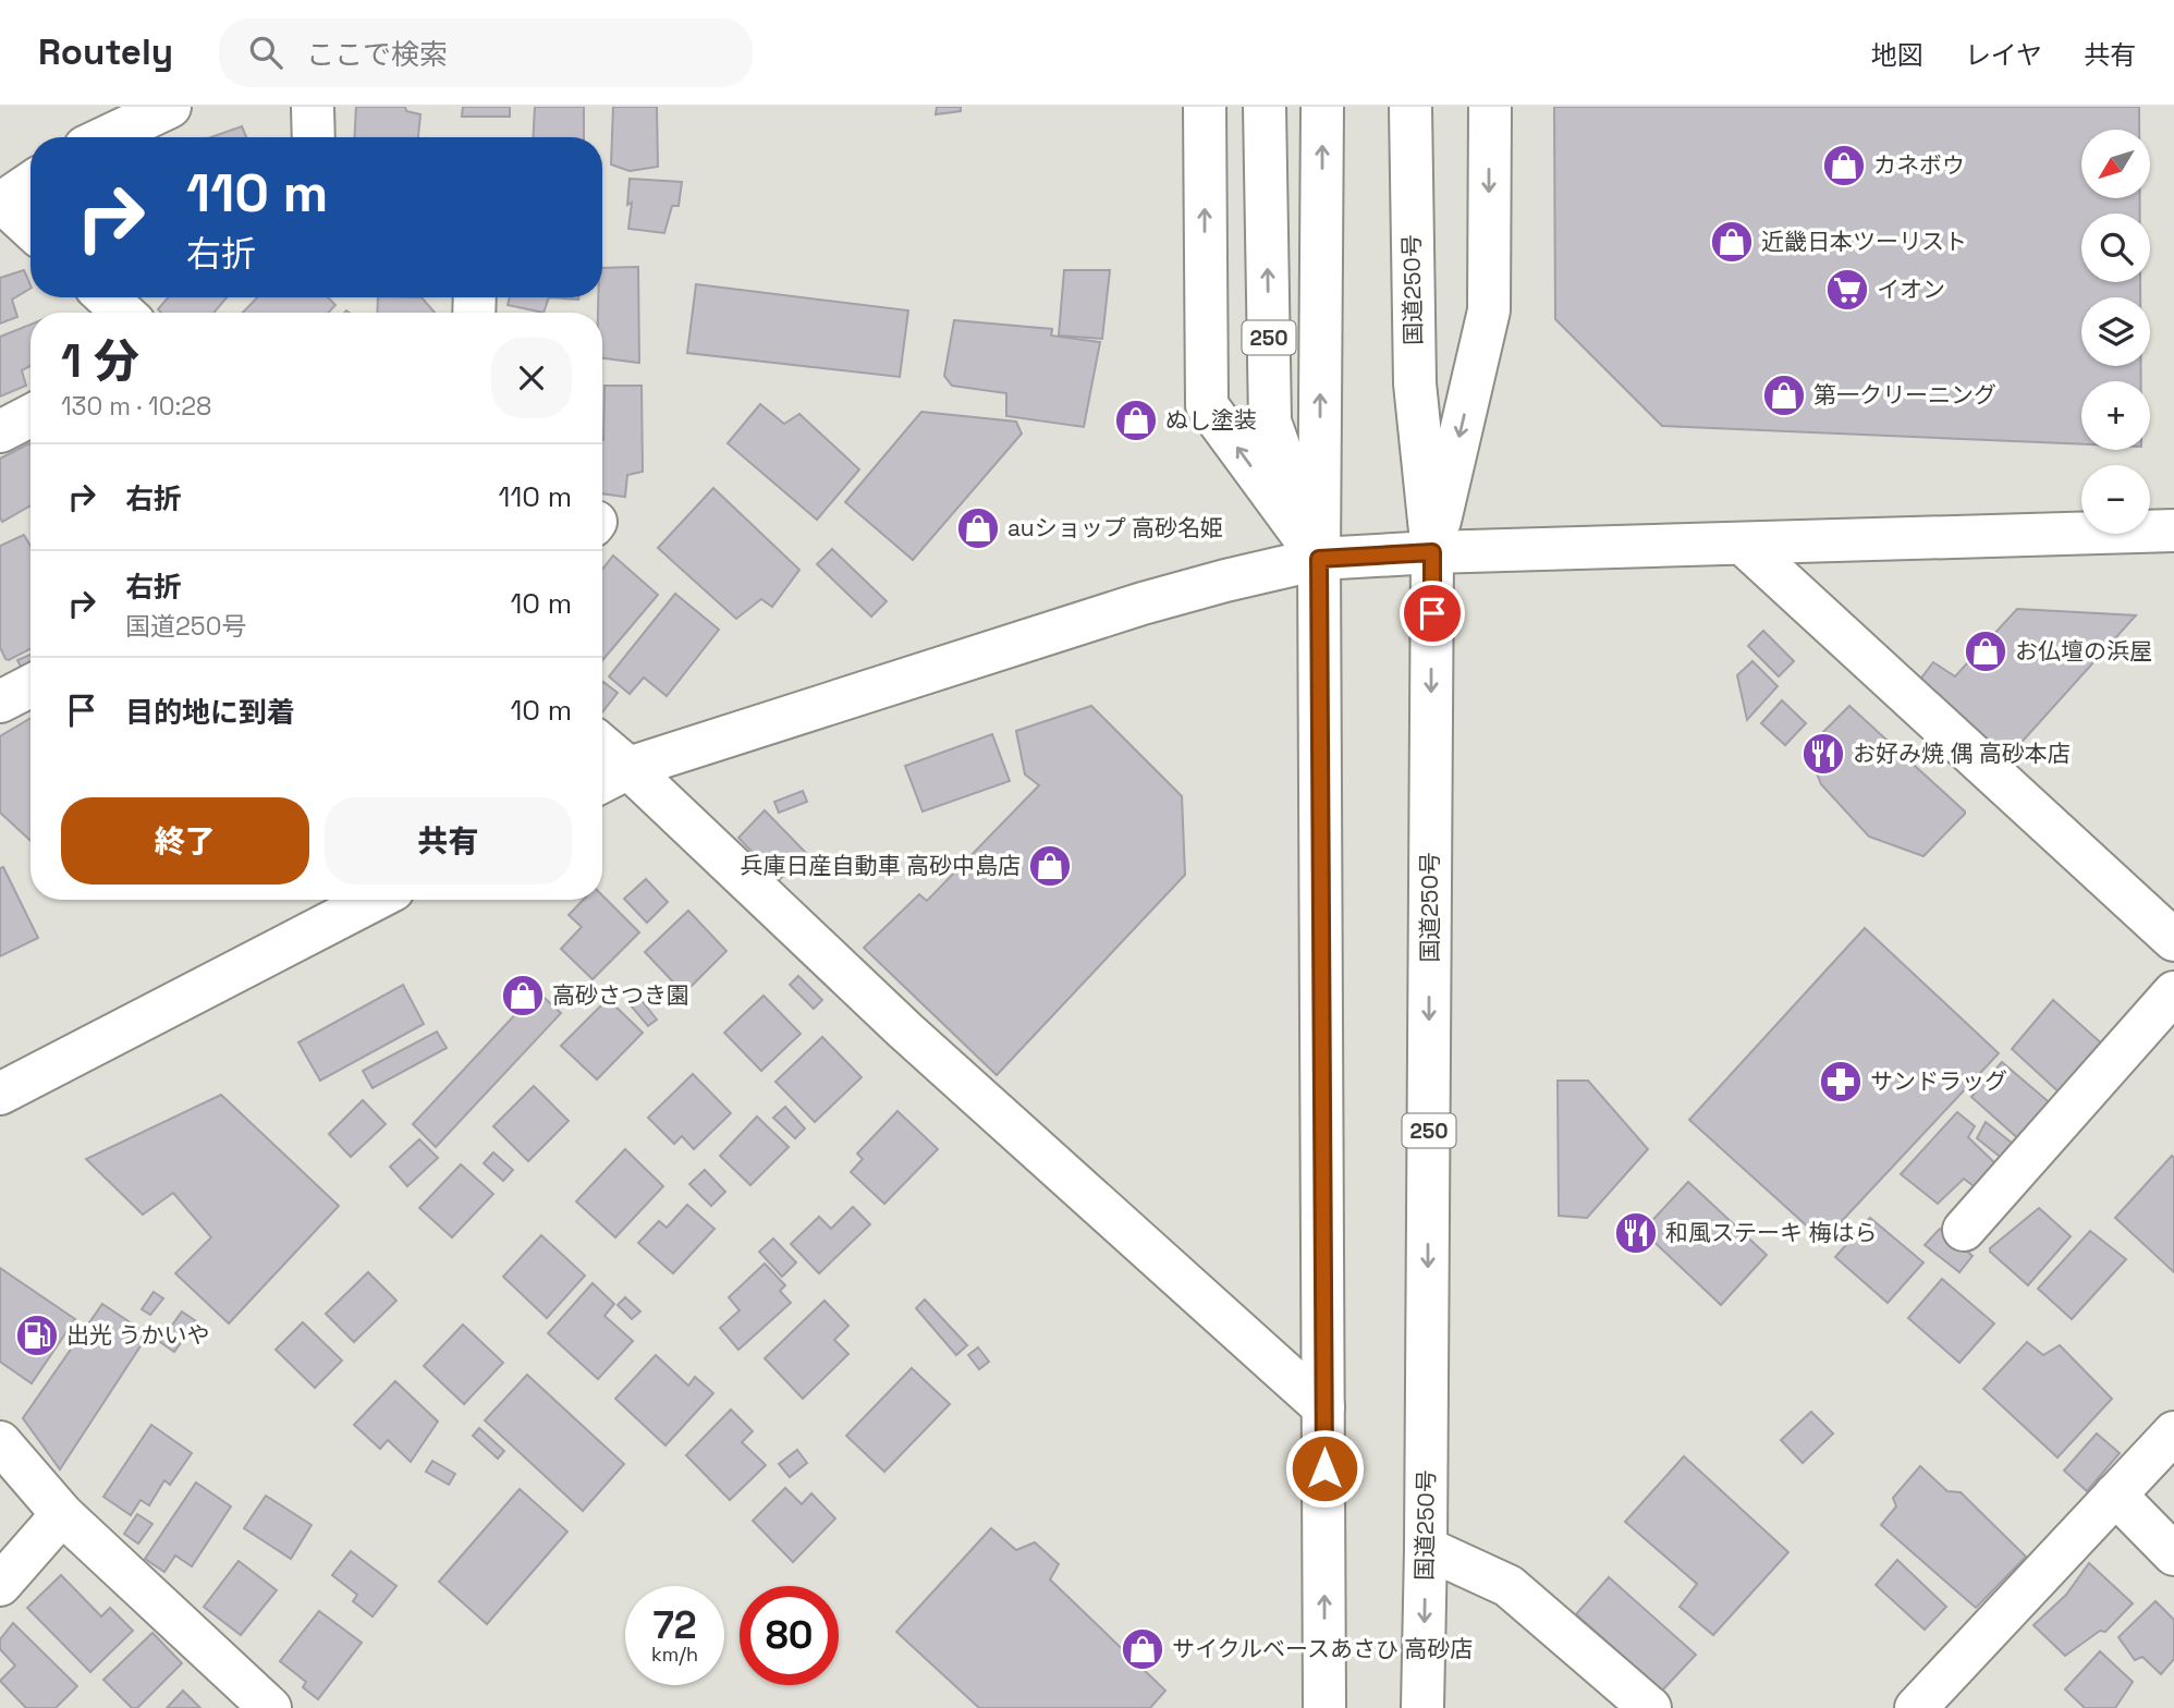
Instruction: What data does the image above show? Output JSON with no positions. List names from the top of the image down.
{
  "streets": {
    "main road": ["国道250号", "250"]
  },
  "crossings": [
    ["国道250号", "250"]
  ],
  "places": {
    "shop": [
      "カネボウ",
      "近畿日本ツーリスト",
      "第一クリーニング",
      "ぬし塗装",
      "auショップ 高砂名姫",
      "お仏壇の浜屋",
      "兵庫日産自動車 高砂中島店",
      "高砂さつき園",
      "サイクルベースあさひ 高砂店"
    ],
    "supermarket": ["イオン"],
    "restaurant": ["お好み焼 偶 高砂本店", "和風ステーキ 梅はら"],
    "pharmacy": ["サンドラッグ"],
    "fuel station": ["出光 うかいや"]
  },
  "north": "bottom left",
  "page": {
    "header": "Routely",
    "search": "ここで検索",
    "nav": ["地図", "レイヤ", "共有"],
    "map_buttons": ["+", "−"],
    "turn": ["110 m", "右折"],
    "heading": ["1 分", "130 m · 10:28"],
    "list": [
      {
        "name": "右折",
        "value": "110 m"
      },
      {
        "name": "右折",
        "note": "国道250号",
        "value": "10 m"
      },
      {
        "name": "目的地に到着",
        "value": "10 m"
      }
    ],
    "buttons": ["終了", "共有"],
    "speed": "72 km/h",
    "limit": "80"
  }
}
